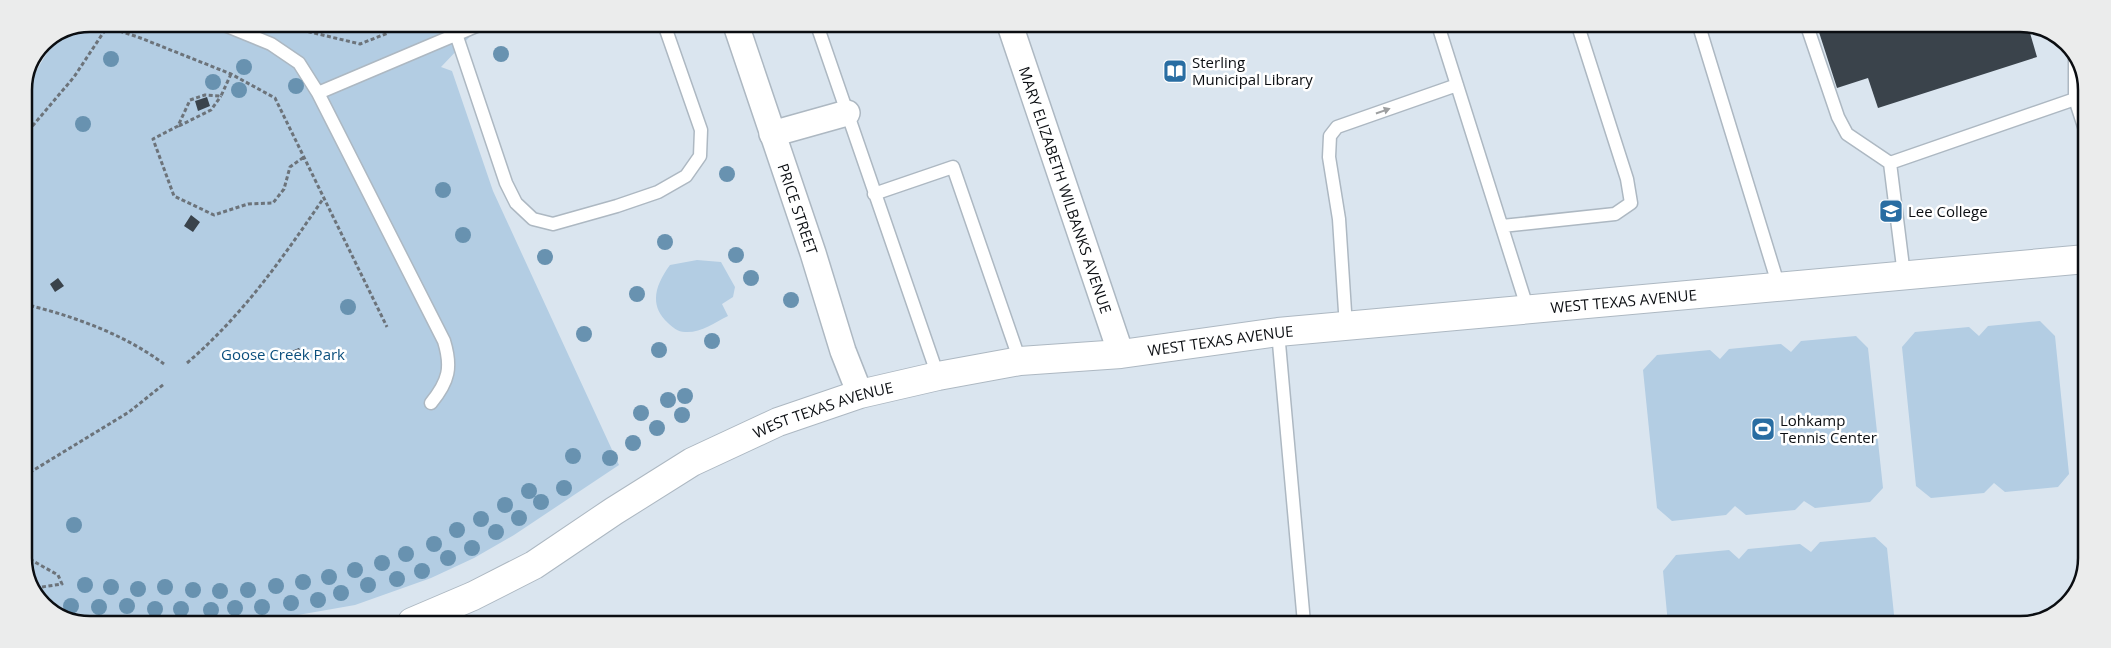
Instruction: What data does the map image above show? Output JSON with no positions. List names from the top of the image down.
{
  "streets": {
    "street": ["MARY ELIZABETH WILBANKS AVENUE", "PRICE STREET", "WEST TEXAS AVENUE"]
  },
  "crossings": [
    ["MARY ELIZABETH WILBANKS AVENUE", "WEST TEXAS AVENUE"],
    ["PRICE STREET", "WEST TEXAS AVENUE"]
  ],
  "parks": ["Goose Creek Park"],
  "places": {
    "library": ["Sterling Municipal Library"],
    "school or university": ["Lee College"],
    "sports": ["Lohkamp Tennis Center"]
  }
}
